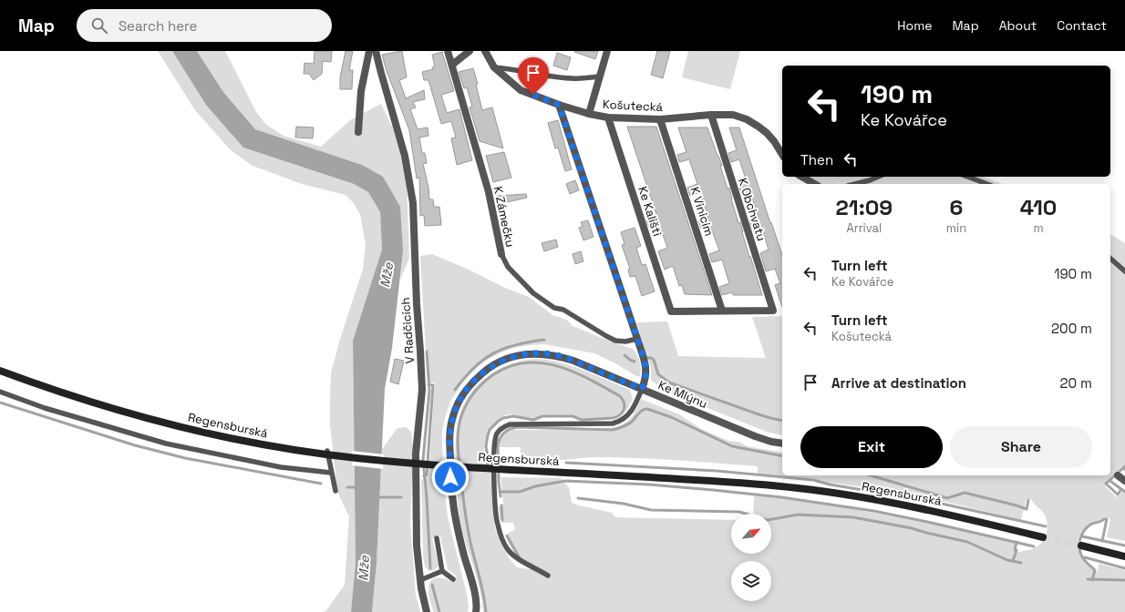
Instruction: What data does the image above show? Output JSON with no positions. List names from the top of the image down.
{
  "streets": {
    "main road": ["Regensburská"],
    "street": [
      "Košutecká",
      "K Obchvatu",
      "Ke Kališti",
      "K Vinicím",
      "K Zámečku",
      "V Radčicích",
      "Ke Mlýnu"
    ]
  },
  "crossings": [
    ["Košutecká", "K Obchvatu"],
    ["Košutecká", "Ke Kališti"],
    ["Košutecká", "K Vinicím"],
    ["K Obchvatu", "Ke Kališti"],
    ["K Obchvatu", "K Vinicím"],
    ["Ke Kališti", "K Vinicím"]
  ],
  "water": ["Mže"],
  "north": "top right",
  "page": {
    "header": "Map",
    "search": "Search here",
    "nav": [
      "Home",
      "Map",
      "About",
      "Contact"
    ],
    "turn": ["190 m", "Ke Kovářce"],
    "then": "Then",
    "eta": [
      "21:09",
      "Arrival",
      "6",
      "min",
      "410",
      "m"
    ],
    "list": [
      {
        "name": "Turn left",
        "note": "Ke Kovářce",
        "value": "190 m"
      },
      {
        "name": "Turn left",
        "note": "Košutecká",
        "value": "200 m"
      },
      {
        "name": "Arrive at destination",
        "value": "20 m"
      }
    ],
    "buttons": ["Exit", "Share"]
  }
}
